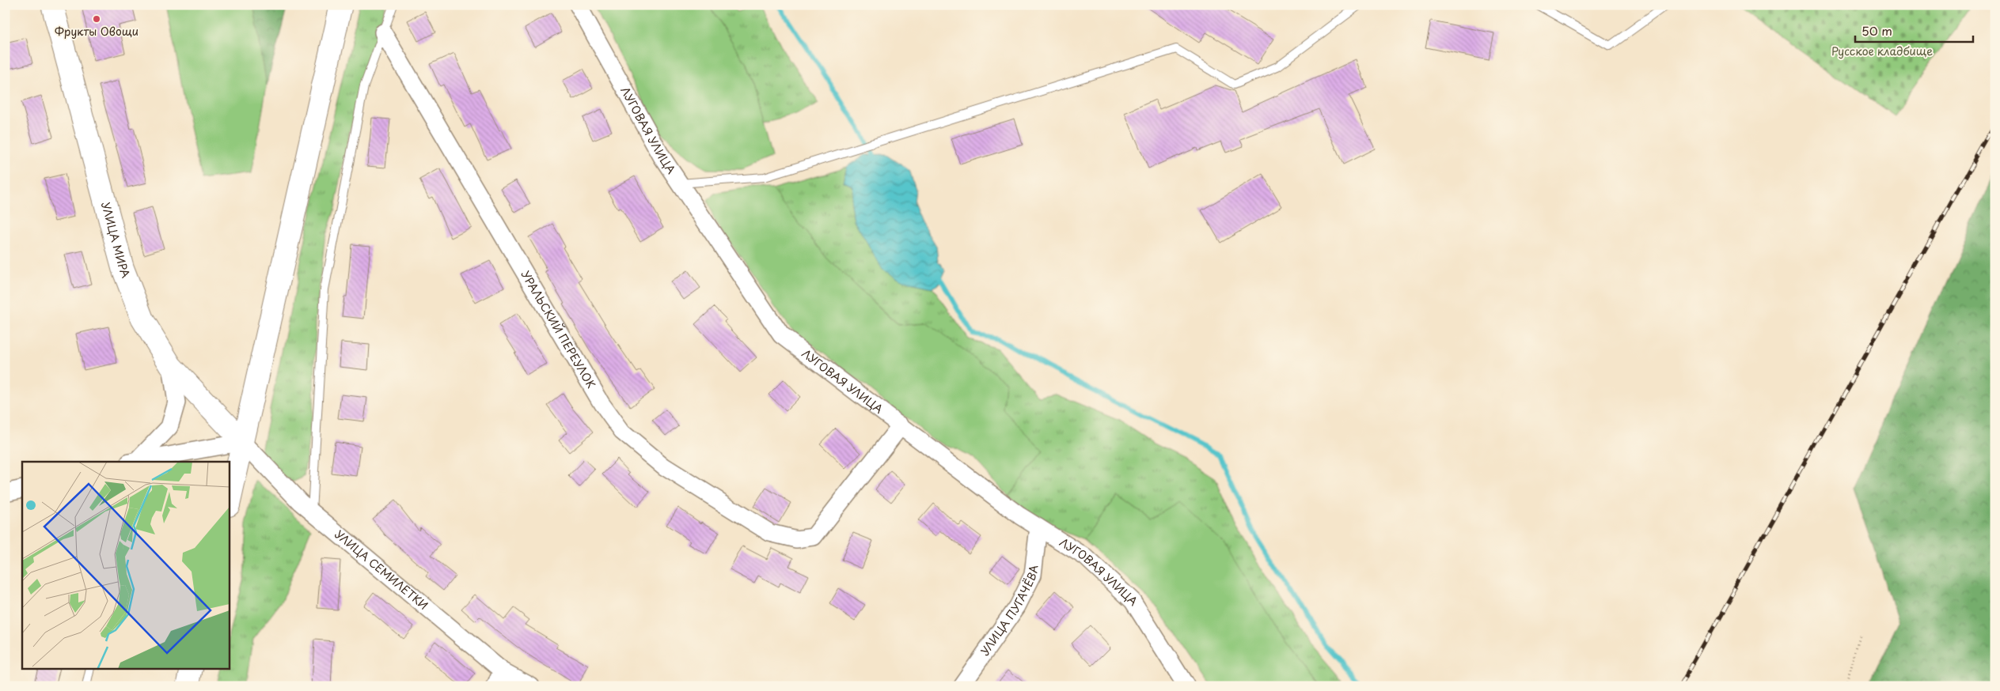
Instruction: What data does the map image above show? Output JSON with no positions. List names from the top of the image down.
{
  "streets": {
    "main road": ["УЛИЦА МИРА"],
    "street": [
      "ЛУГОВАЯ УЛИЦА",
      "УРАЛЬСКИЙ ПЕРЕУЛОК",
      "УЛИЦА СЕМИЛЕТКИ",
      "УЛИЦА ПУГАЧЁВА"
    ]
  },
  "crossings": [
    ["ЛУГОВАЯ УЛИЦА", "УРАЛЬСКИЙ ПЕРЕУЛОК"],
    ["ЛУГОВАЯ УЛИЦА", "УЛИЦА ПУГАЧЁВА"],
    ["УЛИЦА МИРА", "УЛИЦА СЕМИЛЕТКИ"]
  ],
  "parks": ["Русское кладбище"],
  "places": ["Фрукты Овощи"],
  "scale_bar": "50 m"
}
